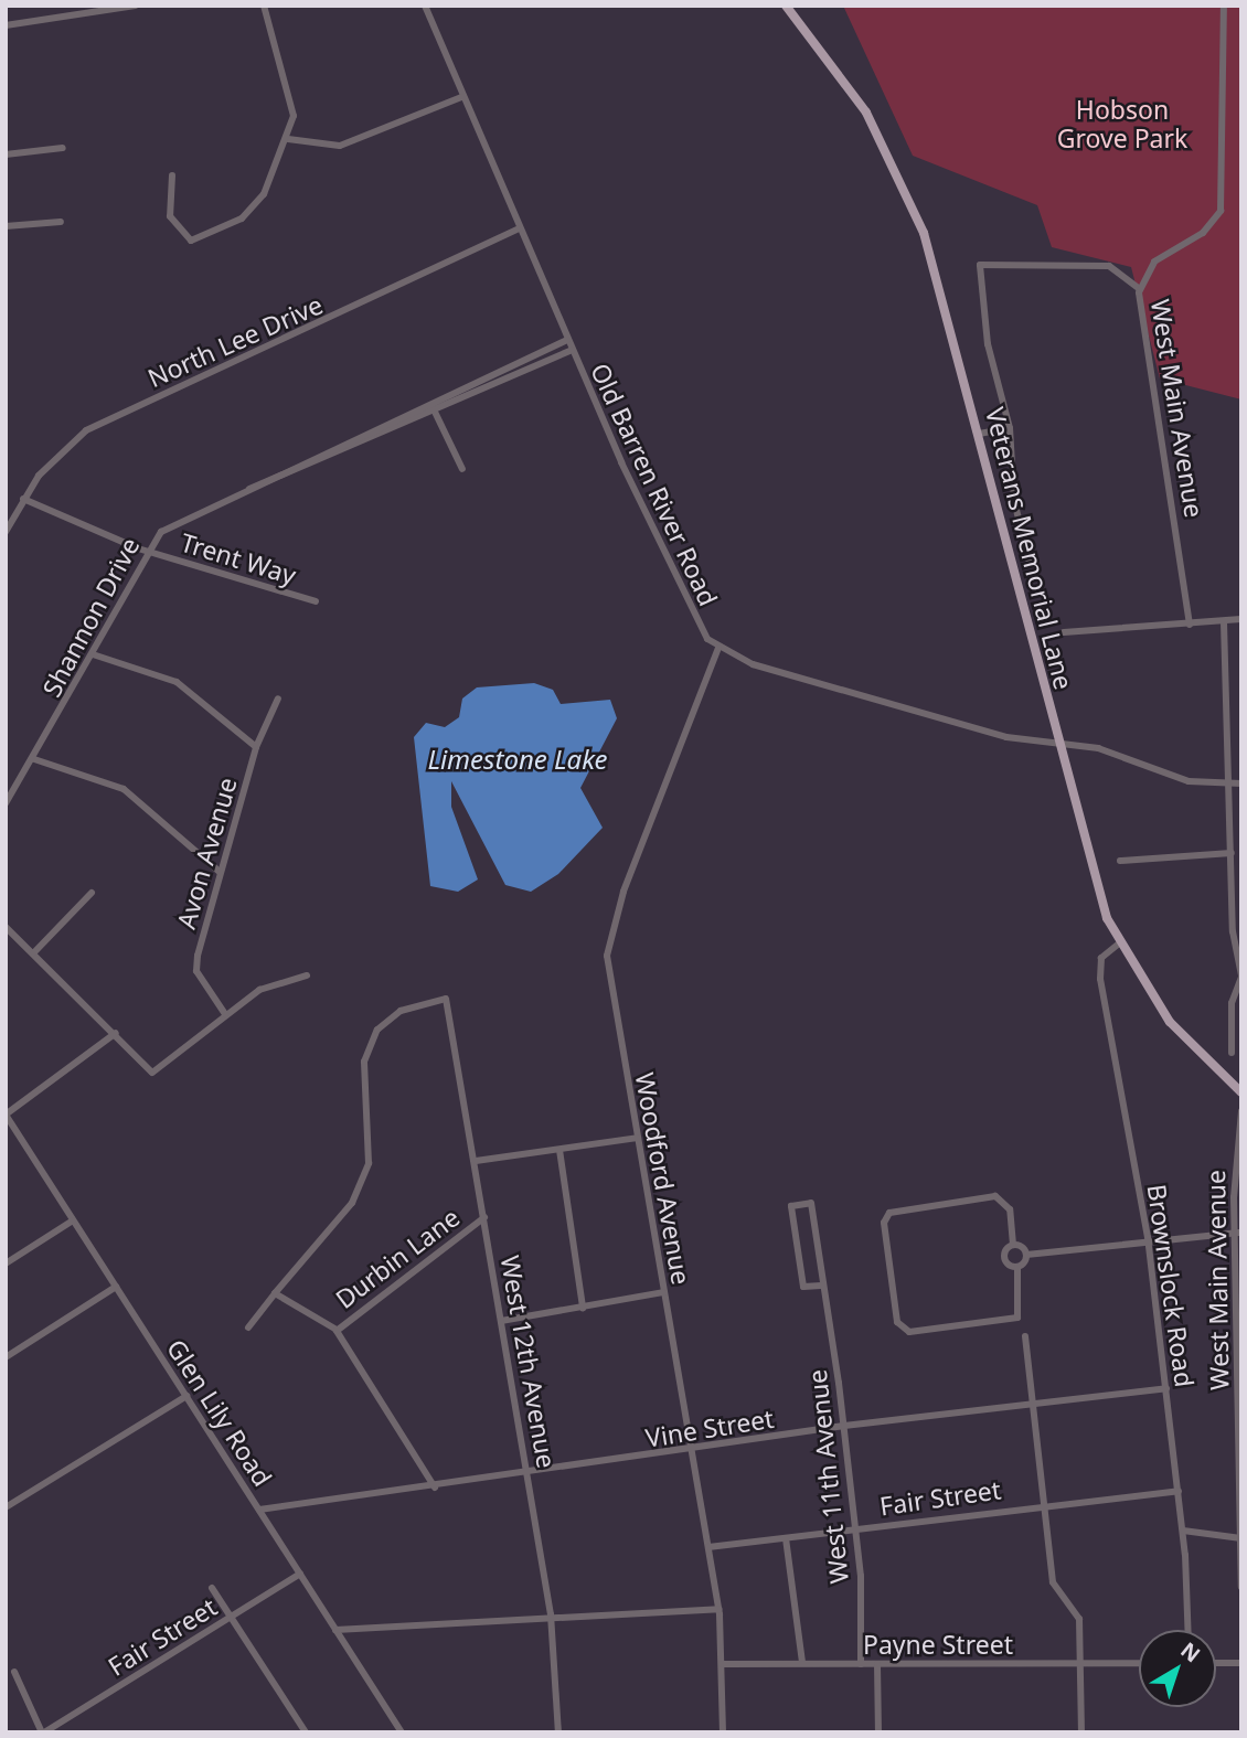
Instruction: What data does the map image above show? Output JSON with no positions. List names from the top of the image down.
{
  "streets": {
    "main road": ["Veterans Memorial Lane"],
    "street": [
      "North Lee Drive",
      "West Main Avenue",
      "Old Barren River Road",
      "Trent Way",
      "Shannon Drive",
      "Avon Avenue",
      "Woodford Avenue",
      "Durbin Lane",
      "Brownslock Road",
      "West 12th Avenue",
      "Glen Lily Road",
      "Vine Street",
      "West 11th Avenue",
      "Fair Street",
      "Payne Street"
    ]
  },
  "crossings": [
    ["North Lee Drive", "Old Barren River Road"],
    ["North Lee Drive", "Trent Way"],
    ["Old Barren River Road", "Shannon Drive"],
    ["Old Barren River Road", "Woodford Avenue"],
    ["Veterans Memorial Lane", "Brownslock Road"],
    ["Trent Way", "Shannon Drive"],
    ["Woodford Avenue", "Vine Street"],
    ["Woodford Avenue", "Fair Street"],
    ["Woodford Avenue", "Payne Street"],
    ["Durbin Lane", "West 12th Avenue"],
    ["Brownslock Road", "Vine Street"],
    ["Brownslock Road", "Fair Street"],
    ["West 12th Avenue", "Vine Street"],
    ["Glen Lily Road", "Vine Street"],
    ["Glen Lily Road", "Fair Street"],
    ["Vine Street", "West 11th Avenue"],
    ["West 11th Avenue", "Fair Street"],
    ["West 11th Avenue", "Payne Street"]
  ],
  "water": ["Limestone Lake"],
  "parks": ["Hobson Grove Park"],
  "north": "top right"
}
